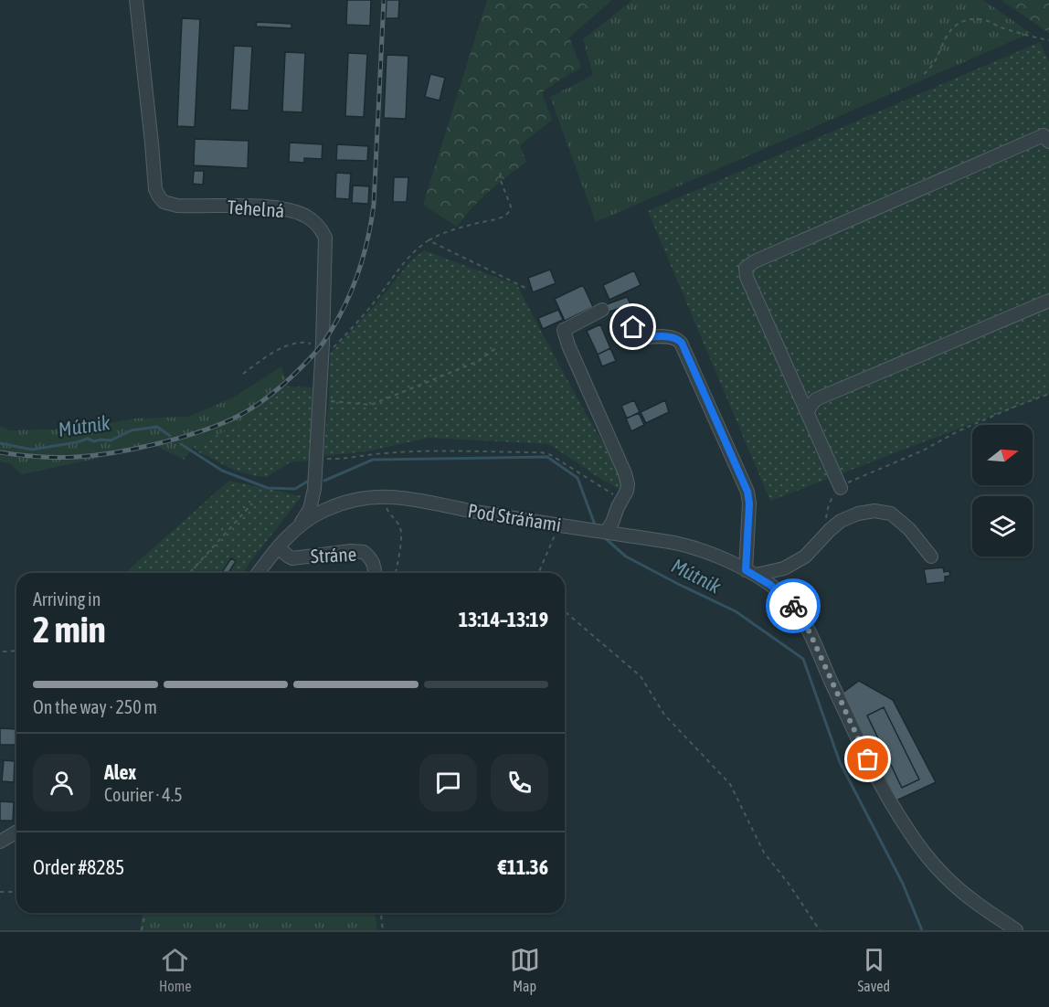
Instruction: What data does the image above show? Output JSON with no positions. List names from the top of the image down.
{
  "streets": {
    "street": ["Tehelná", "Pod Stráňami", "Stráne"]
  },
  "crossings": [
    ["Tehelná", "Pod Stráňami"],
    ["Pod Stráňami", "Stráne"]
  ],
  "water": ["Mútnik"],
  "north": "right",
  "page": {
    "heading": ["2 min", "Arriving in", "13:14–13:19"],
    "panel": [
      "Alex",
      "Courier · 4.5",
      "Order #8285",
      "€11.36"
    ],
    "bar": "On the way · 250 m",
    "tabs": ["Home", "Map", "Saved"]
  }
}
